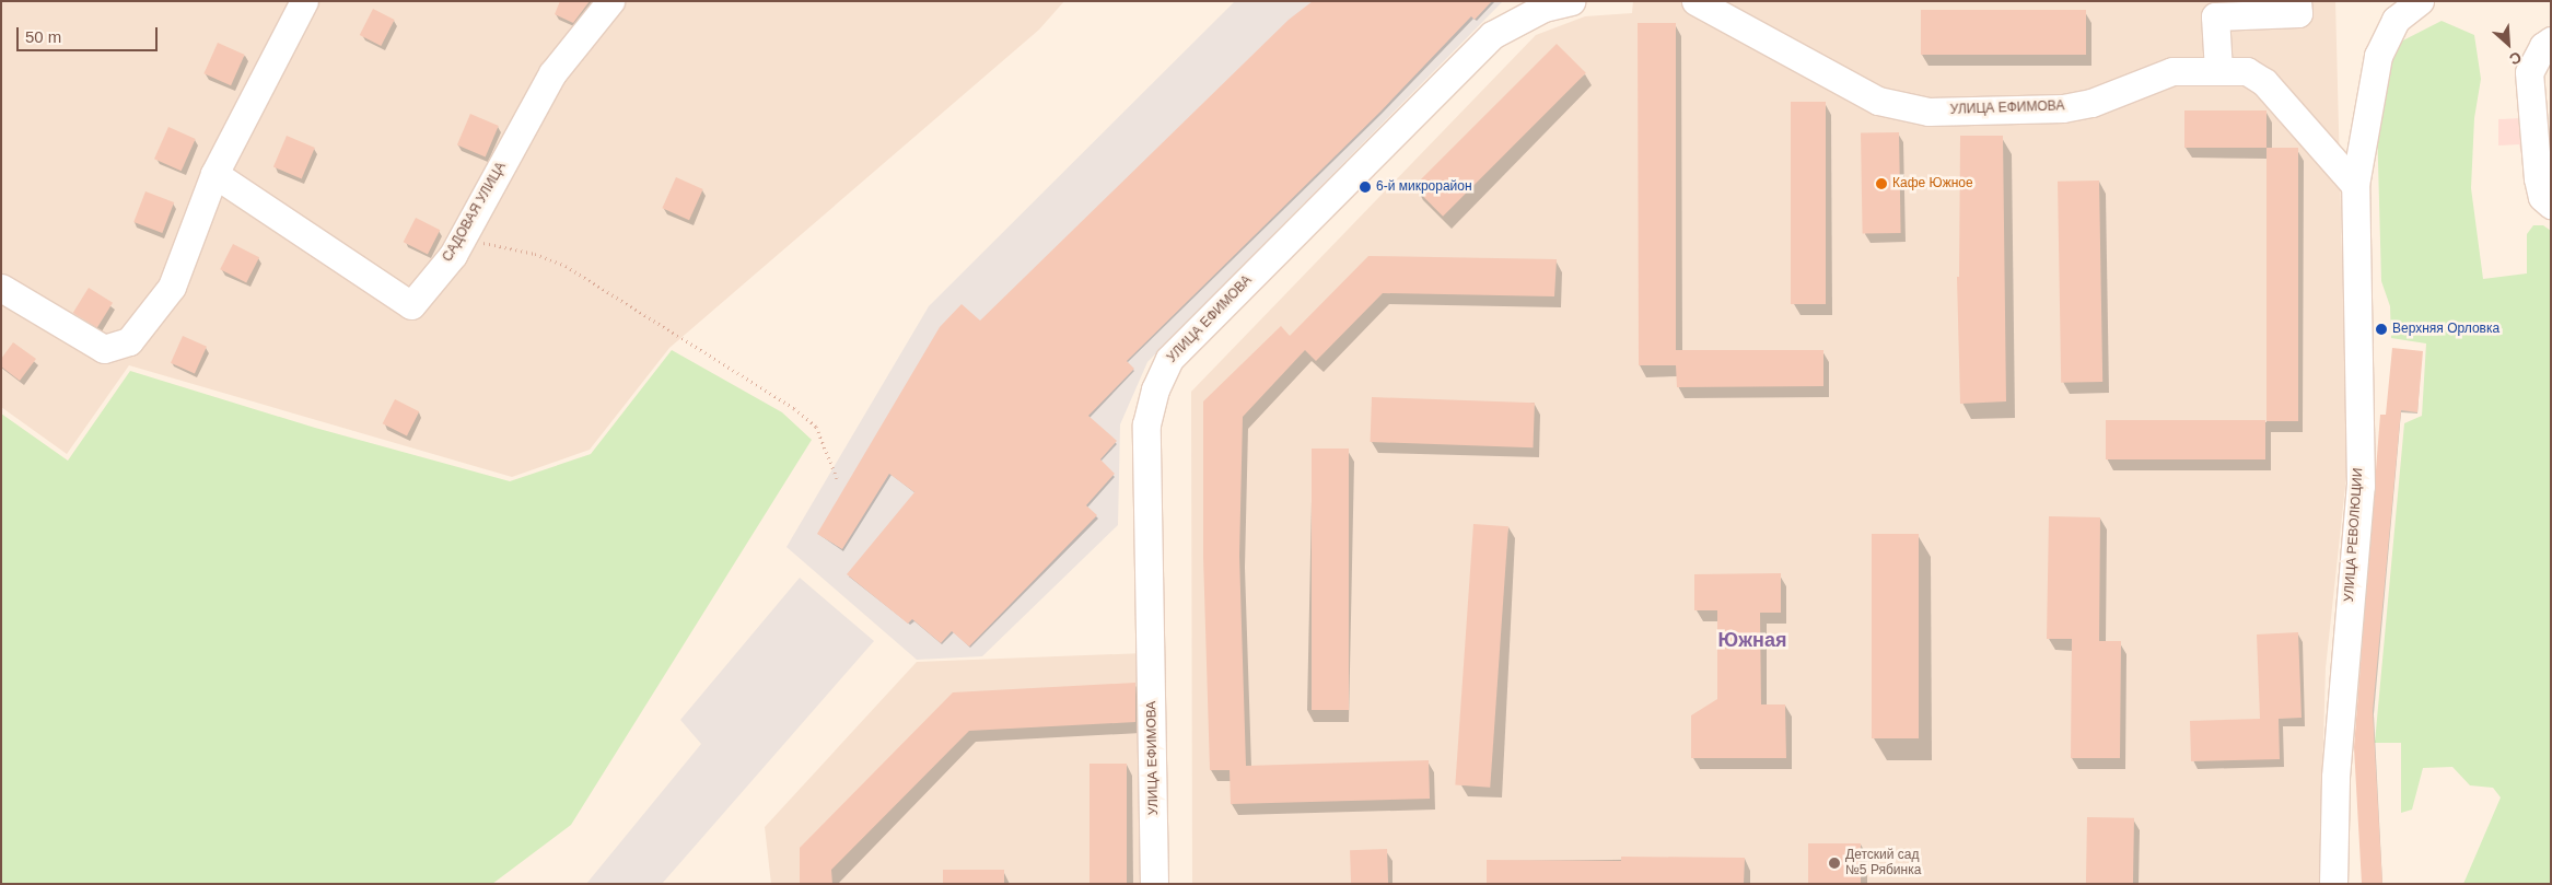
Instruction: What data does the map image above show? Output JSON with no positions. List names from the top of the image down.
{
  "streets": {
    "street": ["УЛИЦА ЕФИМОВА", "САДОВАЯ УЛИЦА", "УЛИЦА РЕВОЛЮЦИИ"]
  },
  "crossings": [
    ["УЛИЦА ЕФИМОВА", "УЛИЦА РЕВОЛЮЦИИ"]
  ],
  "districts": ["Южная"],
  "places": [
    "Кафе Южное",
    "6-й микрорайон",
    "Верхняя Орловка",
    "Детский сад №5 Рябинка"
  ],
  "scale_bar": "50 m",
  "north": "bottom right"
}
